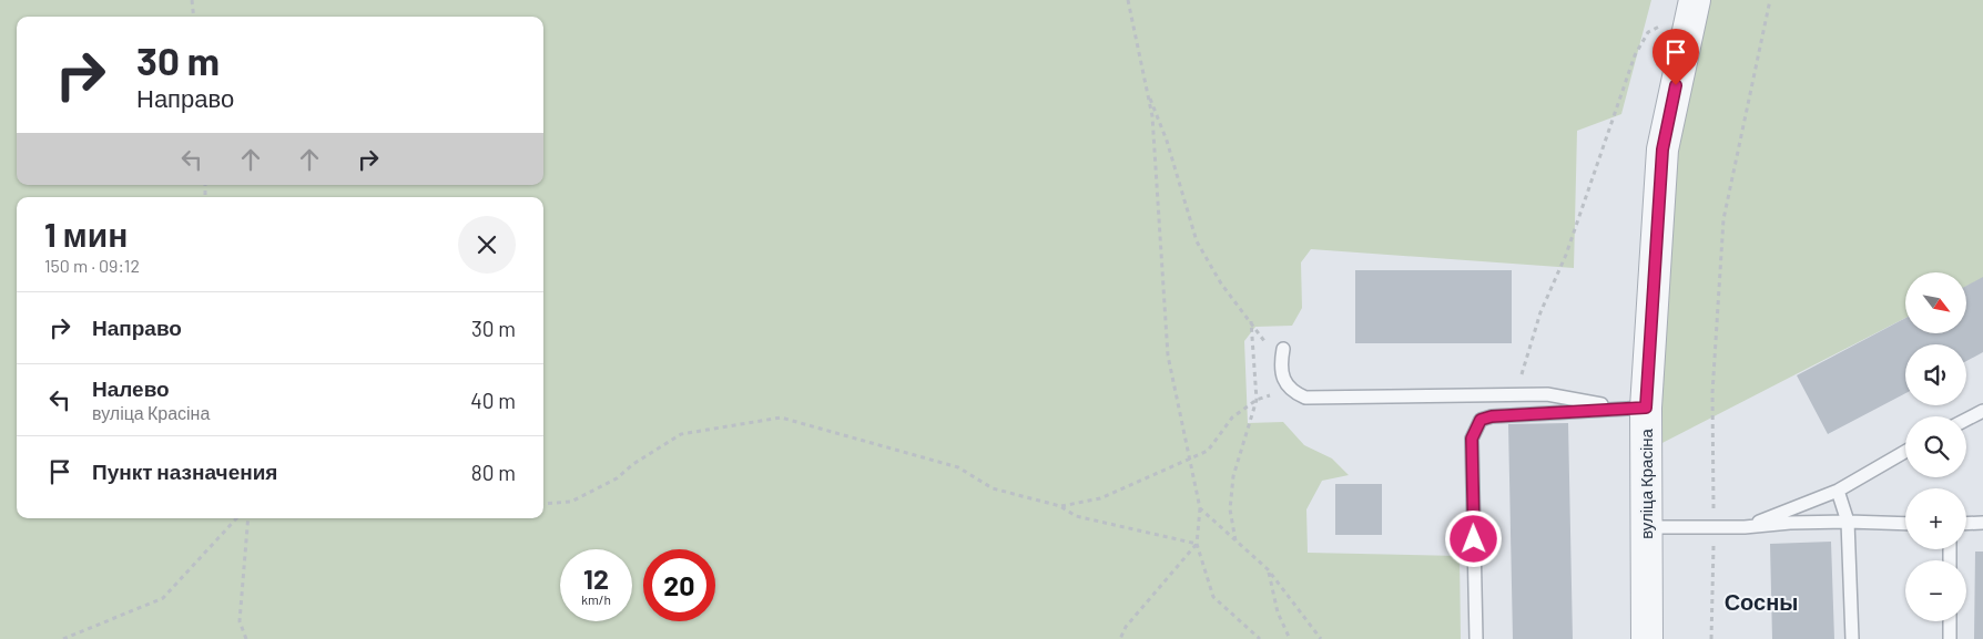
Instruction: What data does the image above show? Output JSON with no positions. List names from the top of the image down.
{
  "streets": {
    "street": ["вуліца Красіна"]
  },
  "districts": ["Сосны"],
  "north": "bottom right",
  "page": {
    "turn": ["30 m", "Направо"],
    "heading": ["1 мин", "150 m · 09:12"],
    "map_buttons": ["+", "−"],
    "list": [
      {
        "name": "Направо",
        "value": "30 m"
      },
      {
        "name": "Налево",
        "note": "вуліца Красіна",
        "value": "40 m"
      },
      {
        "name": "Пункт назначения",
        "value": "80 m"
      }
    ],
    "speed": "12 km/h",
    "limit": "20"
  }
}
